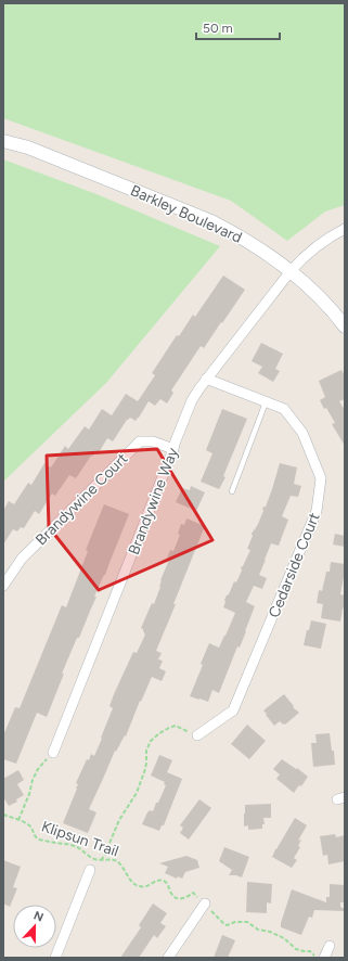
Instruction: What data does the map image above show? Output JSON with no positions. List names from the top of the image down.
{
  "streets": {
    "main road": ["Barkley Boulevard"],
    "street": ["Brandywine Court", "Brandywine Way", "Cedarside Court"],
    "path": ["Klipsun Trail"]
  },
  "crossings": [
    ["Barkley Boulevard", "Brandywine Way"],
    ["Brandywine Court", "Brandywine Way"],
    ["Brandywine Way", "Cedarside Court"]
  ],
  "scale_bar": "50 m",
  "north": "top"
}
